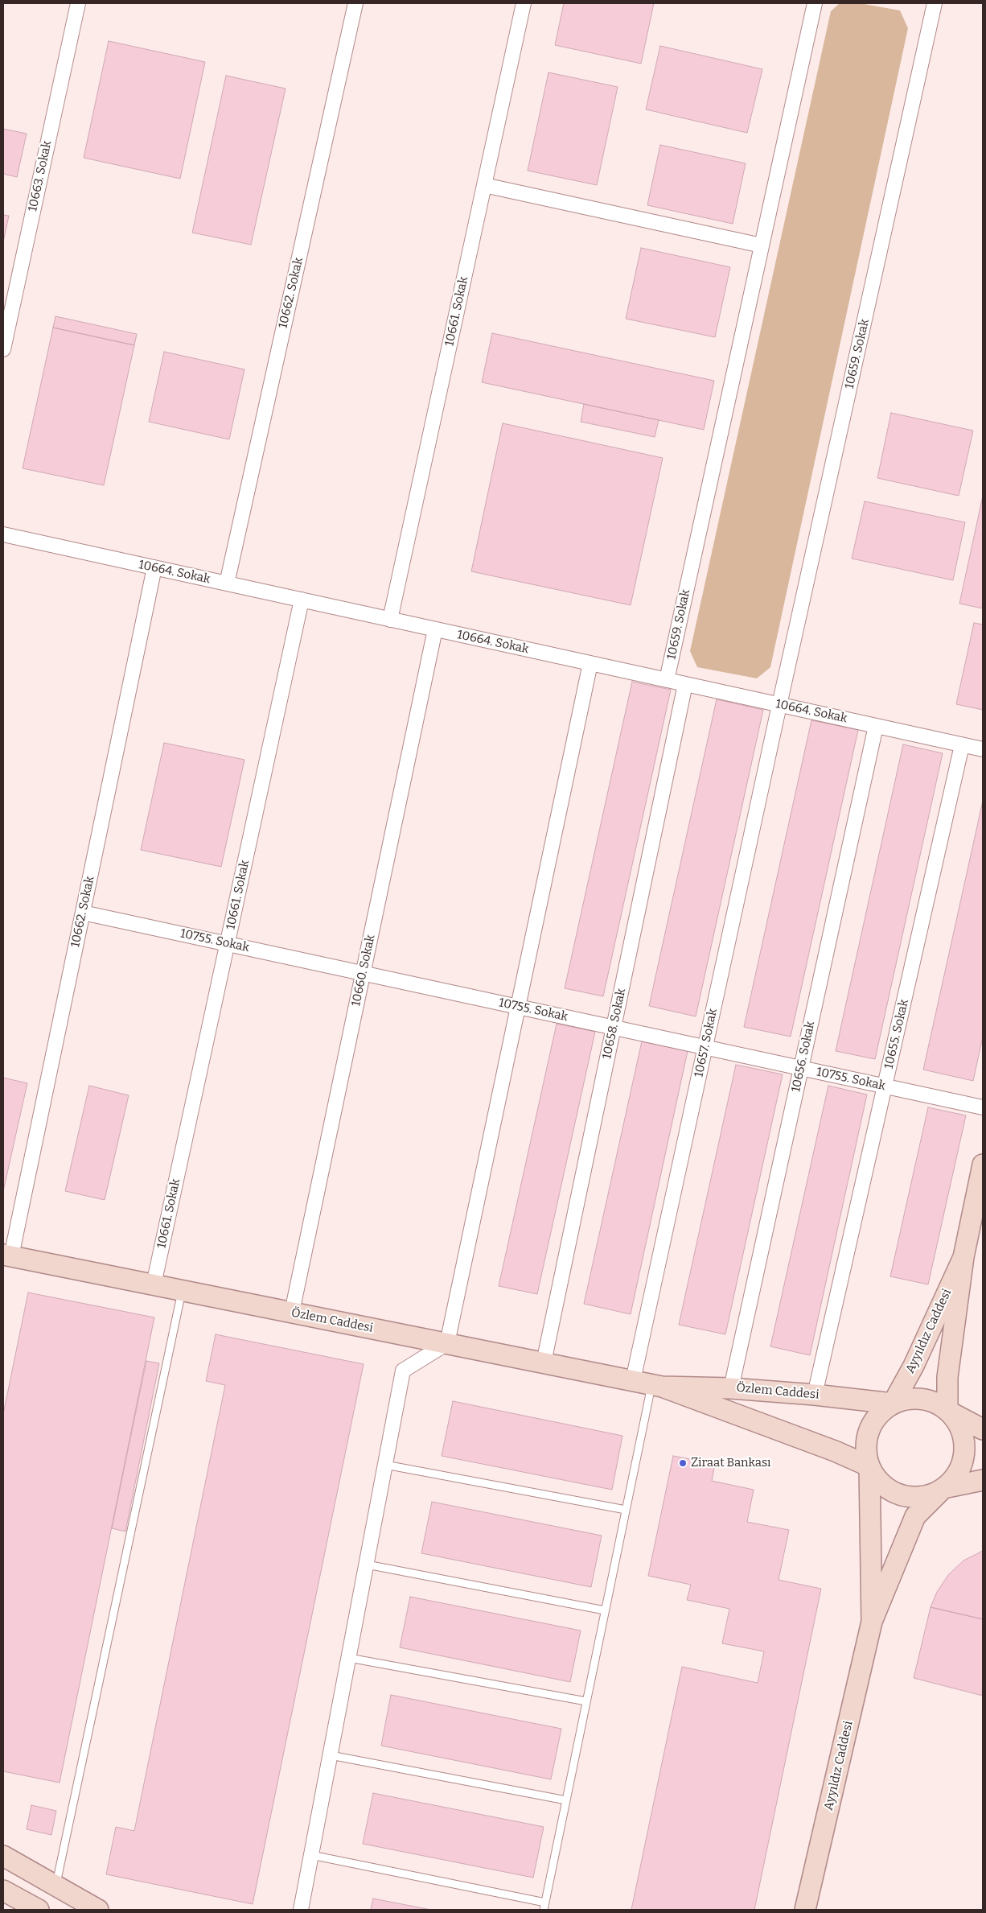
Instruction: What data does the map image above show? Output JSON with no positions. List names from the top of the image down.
{
  "streets": {
    "street": [
      "10663. Sokak",
      "10662. Sokak",
      "10661. Sokak",
      "10659. Sokak",
      "10664. Sokak",
      "10755. Sokak",
      "10660. Sokak",
      "10658. Sokak",
      "10655. Sokak",
      "10657. Sokak",
      "10656. Sokak",
      "Özlem Caddesi",
      "Ayyıldız Caddesi"
    ]
  },
  "crossings": [
    ["10662. Sokak", "10664. Sokak"],
    ["10662. Sokak", "10755. Sokak"],
    ["10662. Sokak", "Özlem Caddesi"],
    ["10661. Sokak", "10664. Sokak"],
    ["10661. Sokak", "10755. Sokak"],
    ["10661. Sokak", "Özlem Caddesi"],
    ["10659. Sokak", "10664. Sokak"],
    ["10659. Sokak", "10657. Sokak"],
    ["10664. Sokak", "10660. Sokak"],
    ["10664. Sokak", "10658. Sokak"],
    ["10664. Sokak", "10655. Sokak"],
    ["10664. Sokak", "10657. Sokak"],
    ["10664. Sokak", "10656. Sokak"],
    ["10755. Sokak", "10660. Sokak"],
    ["10755. Sokak", "10658. Sokak"],
    ["10755. Sokak", "10655. Sokak"],
    ["10755. Sokak", "10657. Sokak"],
    ["10755. Sokak", "10656. Sokak"],
    ["10660. Sokak", "Özlem Caddesi"],
    ["10658. Sokak", "Özlem Caddesi"],
    ["10655. Sokak", "Özlem Caddesi"],
    ["10657. Sokak", "Özlem Caddesi"],
    ["10656. Sokak", "Özlem Caddesi"],
    ["Özlem Caddesi", "Ayyıldız Caddesi"]
  ],
  "places": ["Ziraat Bankası"]
}
